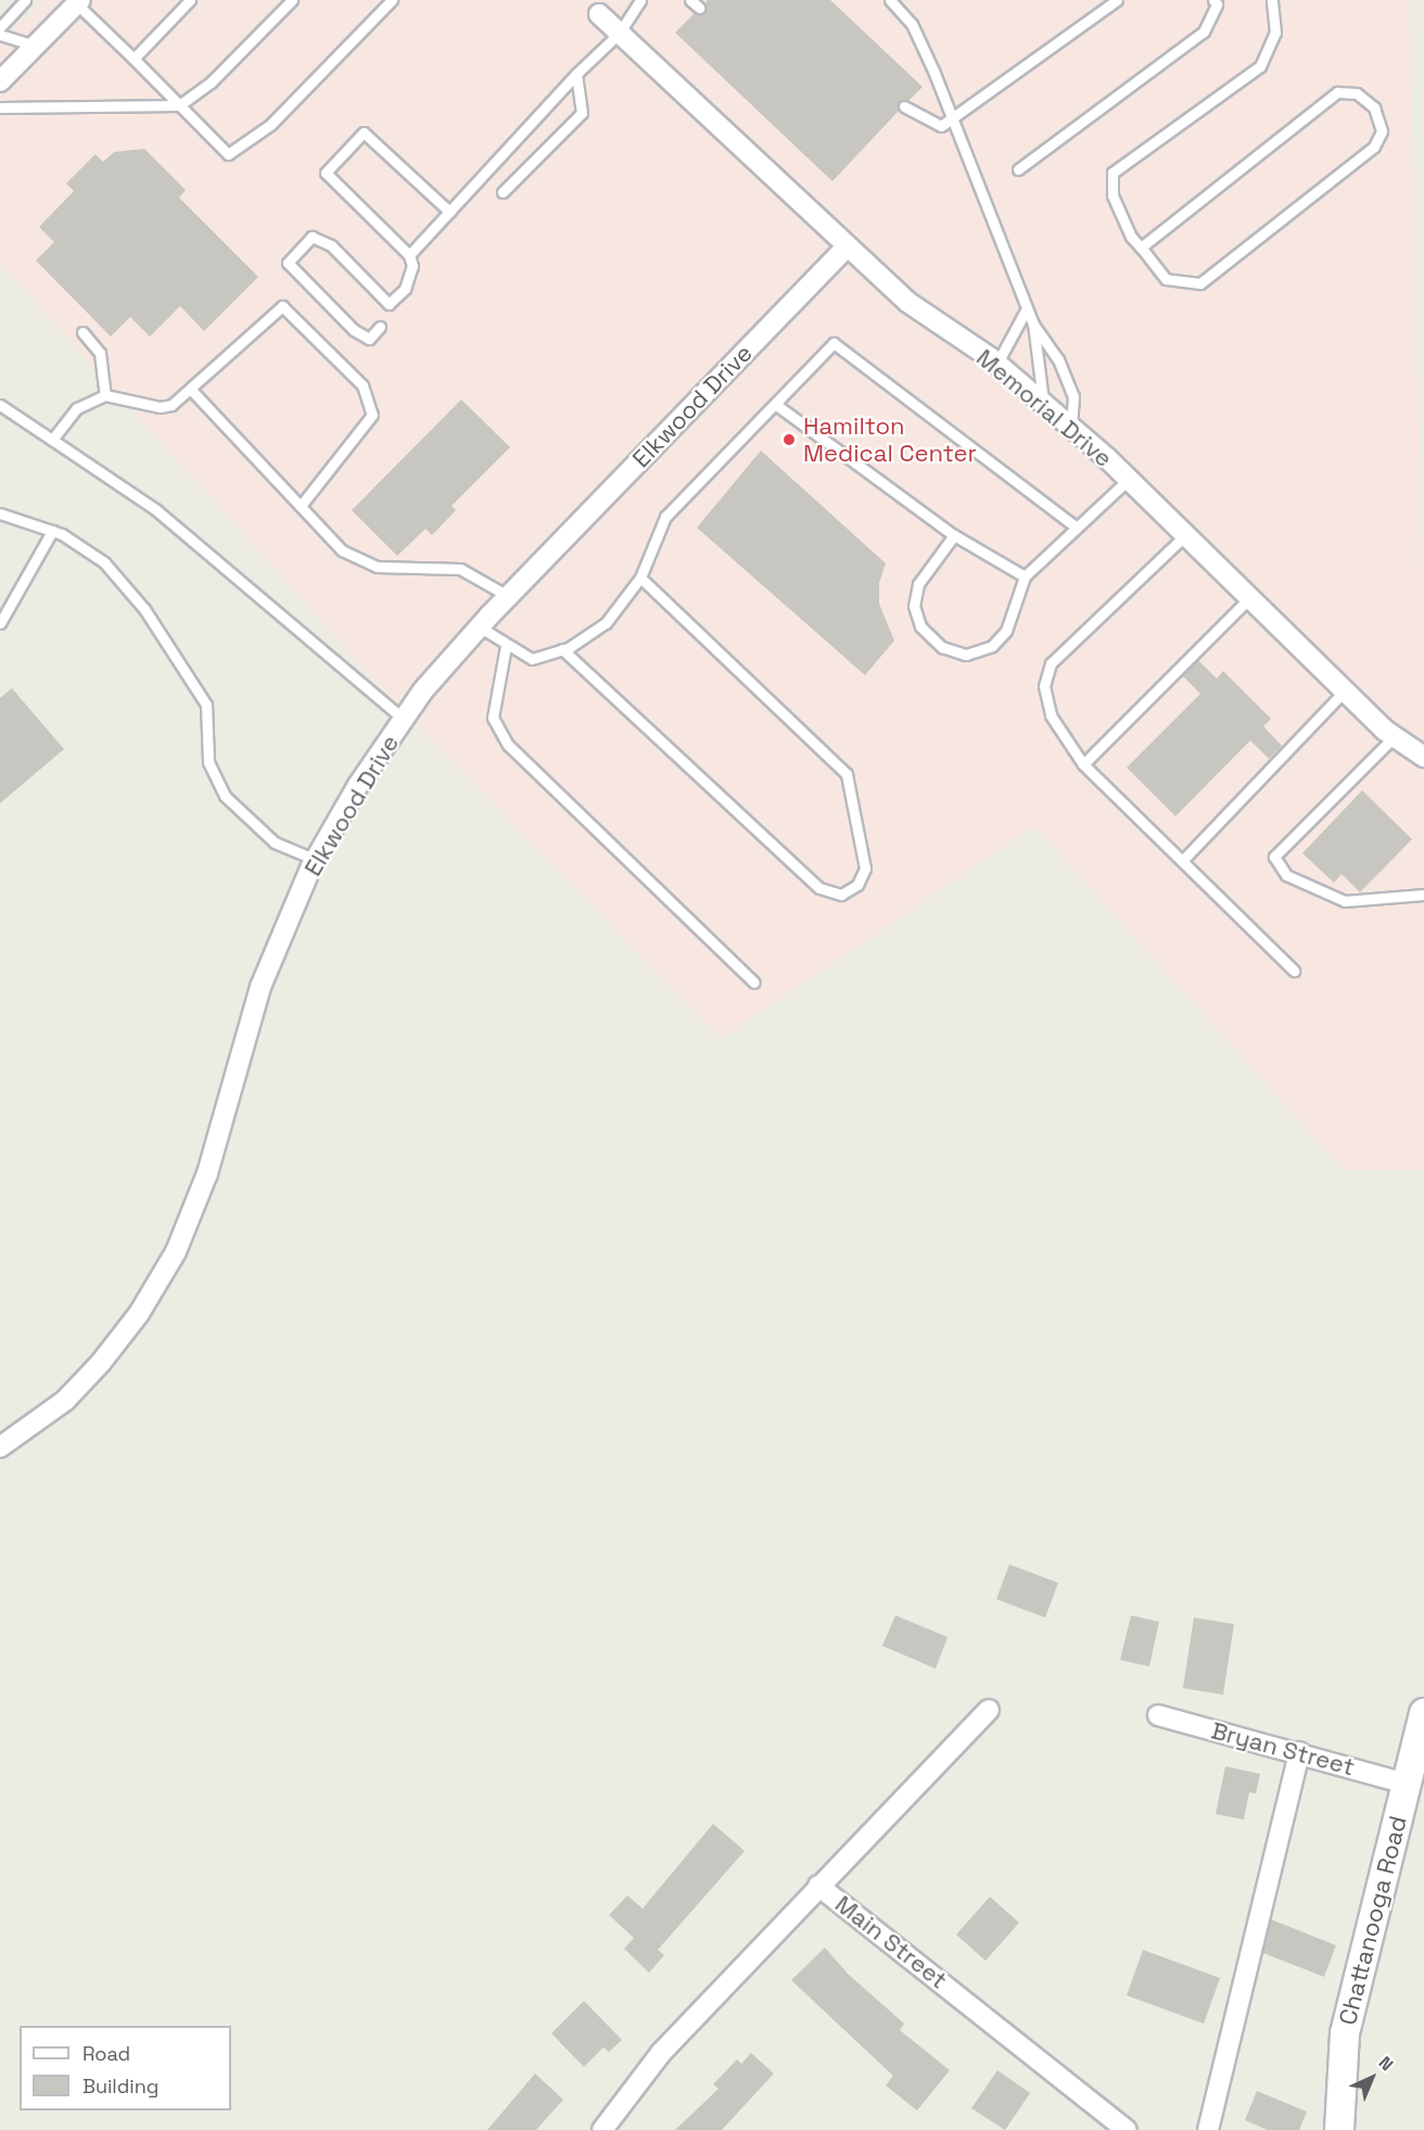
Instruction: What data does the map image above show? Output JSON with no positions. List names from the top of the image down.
{
  "streets": {
    "main road": ["Chattanooga Road"],
    "street": [
      "Elkwood Drive",
      "Memorial Drive",
      "Bryan Street",
      "Main Street"
    ]
  },
  "crossings": [
    ["Elkwood Drive", "Memorial Drive"],
    ["Bryan Street", "Chattanooga Road"]
  ],
  "places": ["Hamilton Medical Center"],
  "legend": ["Road", "Building"],
  "north": "top right"
}
